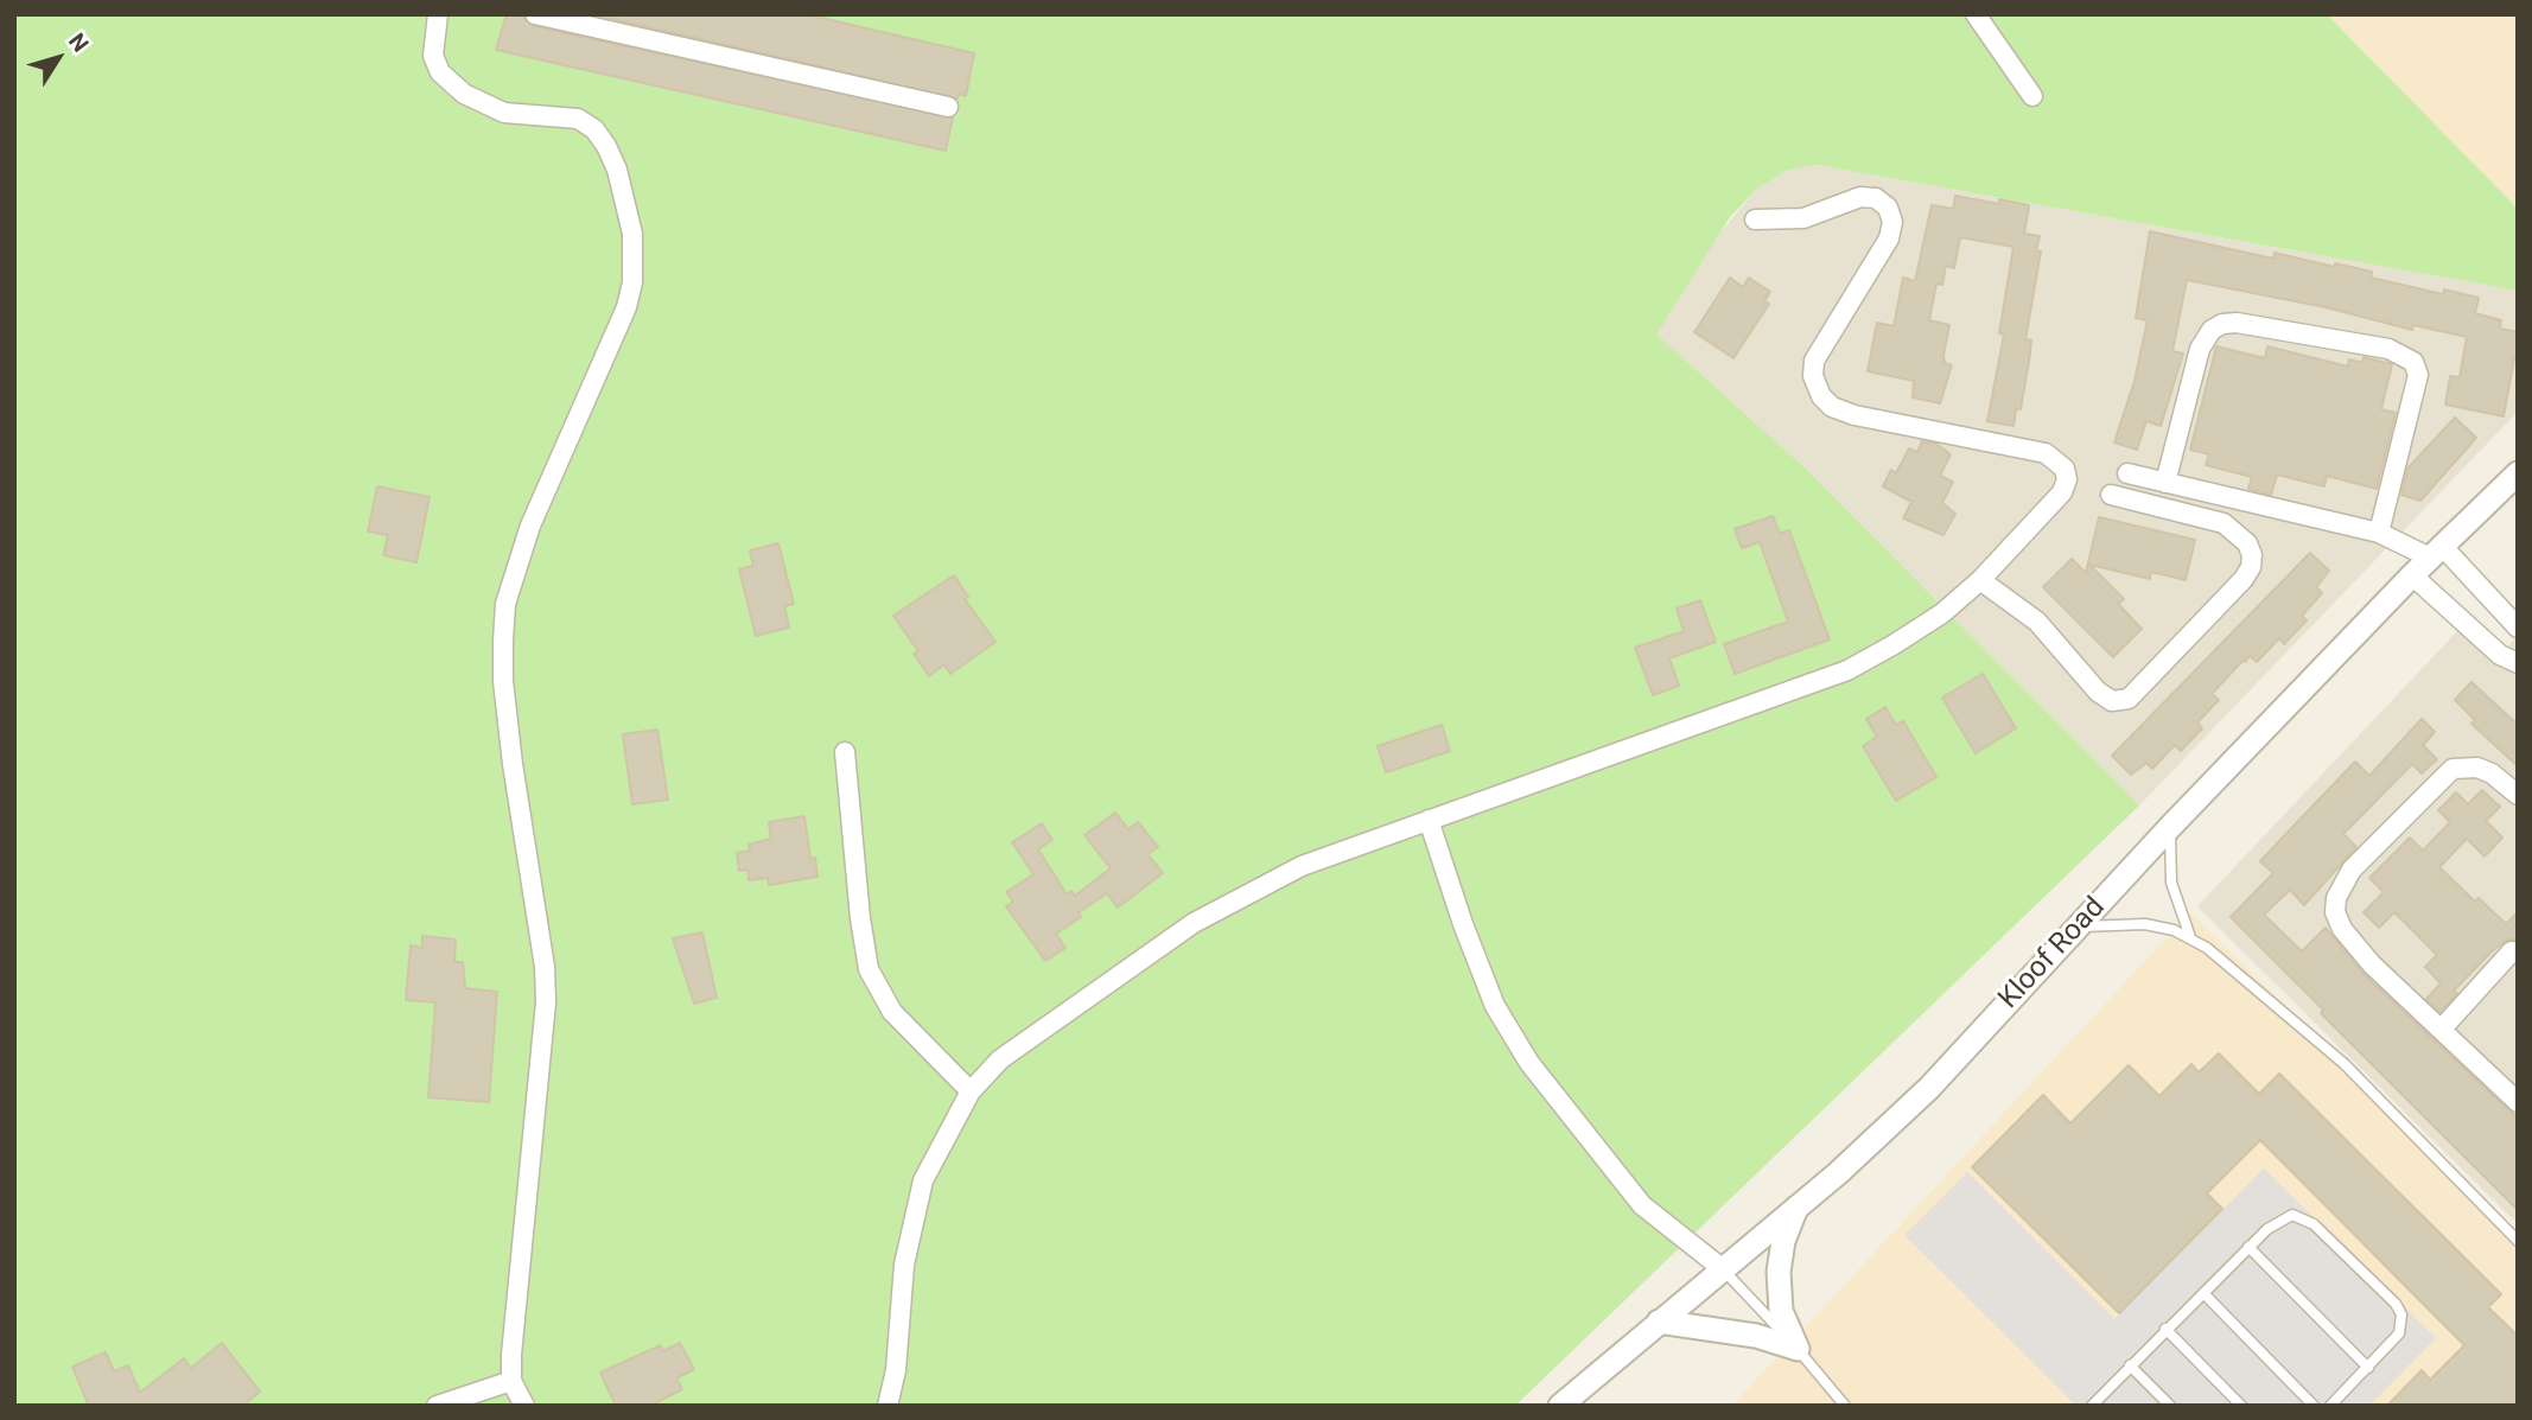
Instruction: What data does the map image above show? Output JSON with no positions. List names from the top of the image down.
{
  "streets": {
    "street": ["Kloof Road"]
  },
  "north": "top right"
}
